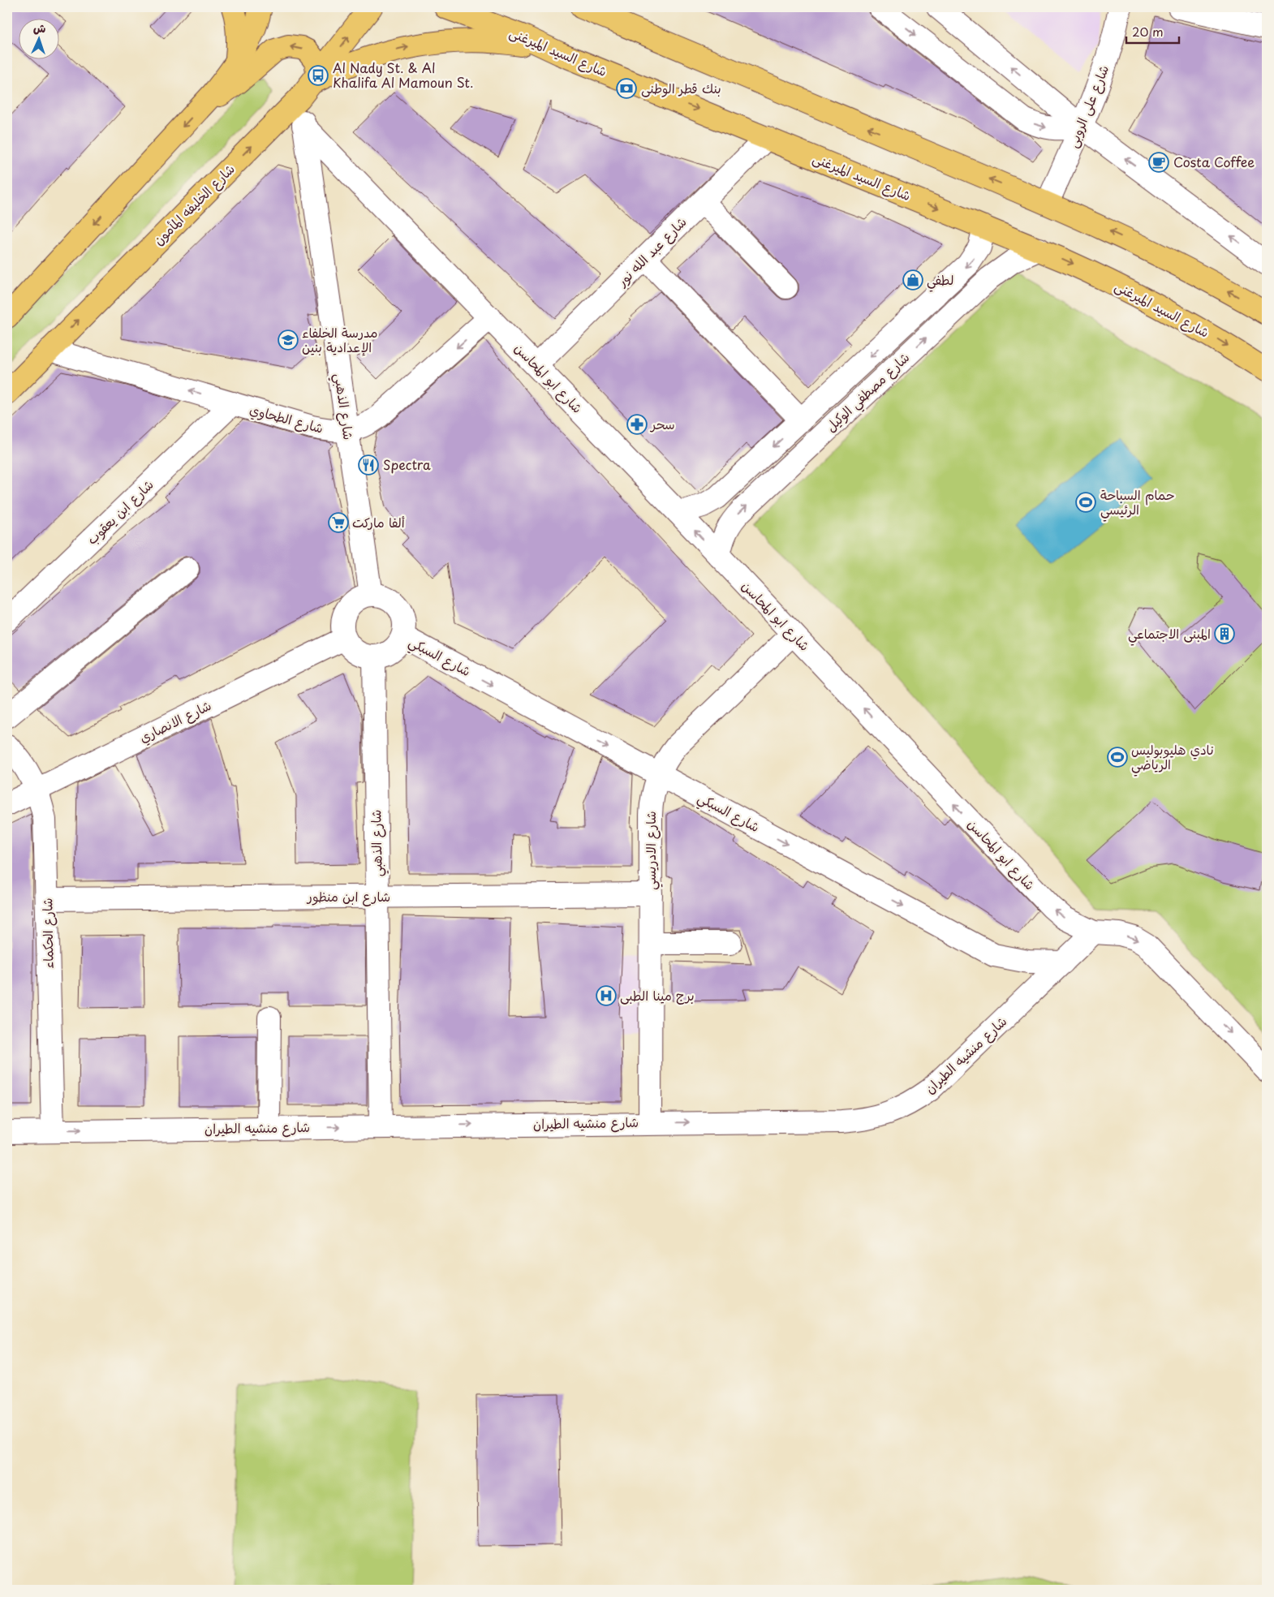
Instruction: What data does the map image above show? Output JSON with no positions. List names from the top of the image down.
{
  "streets": {
    "main road": ["شارع السيد الميرغنى", "شارع الخليفه المأمون"],
    "street": [
      "شارع على الروبى",
      "شارع عبد الله نور",
      "شارع ابو المحاسن",
      "شارع مصطفي الوكيل",
      "شارع الذهبي",
      "شارع الطحاوي",
      "شارع ابن يعقوب",
      "شارع السبكي",
      "شارع الانصاري",
      "شارع الادريسي",
      "شارع ابن منظور",
      "شارع الحكماء",
      "شارع منشيه الطيران"
    ]
  },
  "crossings": [
    ["شارع السيد الميرغنى", "شارع عبد الله نور"],
    ["شارع السيد الميرغنى", "شارع مصطفي الوكيل"],
    ["شارع الخليفه المأمون", "شارع الذهبي"],
    ["شارع الخليفه المأمون", "شارع الطحاوي"],
    ["شارع عبد الله نور", "شارع ابو المحاسن"],
    ["شارع ابو المحاسن", "شارع مصطفي الوكيل"],
    ["شارع ابو المحاسن", "شارع الذهبي"],
    ["شارع ابو المحاسن", "شارع الطحاوي"],
    ["شارع ابو المحاسن", "شارع الادريسي"],
    ["شارع ابو المحاسن", "شارع منشيه الطيران"],
    ["شارع الذهبي", "شارع الطحاوي"],
    ["شارع الذهبي", "شارع السبكي"],
    ["شارع الذهبي", "شارع الانصاري"],
    ["شارع الذهبي", "شارع ابن منظور"],
    ["شارع الذهبي", "شارع منشيه الطيران"],
    ["شارع الطحاوي", "شارع ابن يعقوب"],
    ["شارع السبكي", "شارع الانصاري"],
    ["شارع السبكي", "شارع الادريسي"],
    ["شارع السبكي", "شارع منشيه الطيران"],
    ["شارع الانصاري", "شارع الحكماء"],
    ["شارع الادريسي", "شارع ابن منظور"],
    ["شارع الادريسي", "شارع منشيه الطيران"],
    ["شارع ابن منظور", "شارع الحكماء"],
    ["شارع الحكماء", "شارع منشيه الطيران"]
  ],
  "one_way": ["شارع الطحاوي", "شارع السبكي", "شارع منشيه الطيران"],
  "places": {
    "bus stop": ["Al Nady St. & Al Khalifa Al Mamoun St."],
    "bank": ["بنك قطر الوطنى"],
    "cafe": ["Costa Coffee"],
    "shop": ["لطفي"],
    "school or university": ["مدرسة الخلفاء الإعدادية بنين"],
    "pharmacy": ["سحر"],
    "restaurant": ["Spectra"],
    "sports": ["حمام السباحة الرئيسي", "نادي هليوبوليس الرياضي"],
    "supermarket": ["ألفا ماركت"],
    "building": ["المبنى الاجتماعي"],
    "hospital": ["برج مينا الطبى"]
  },
  "scale_bar": "20 m",
  "north": "top"
}
